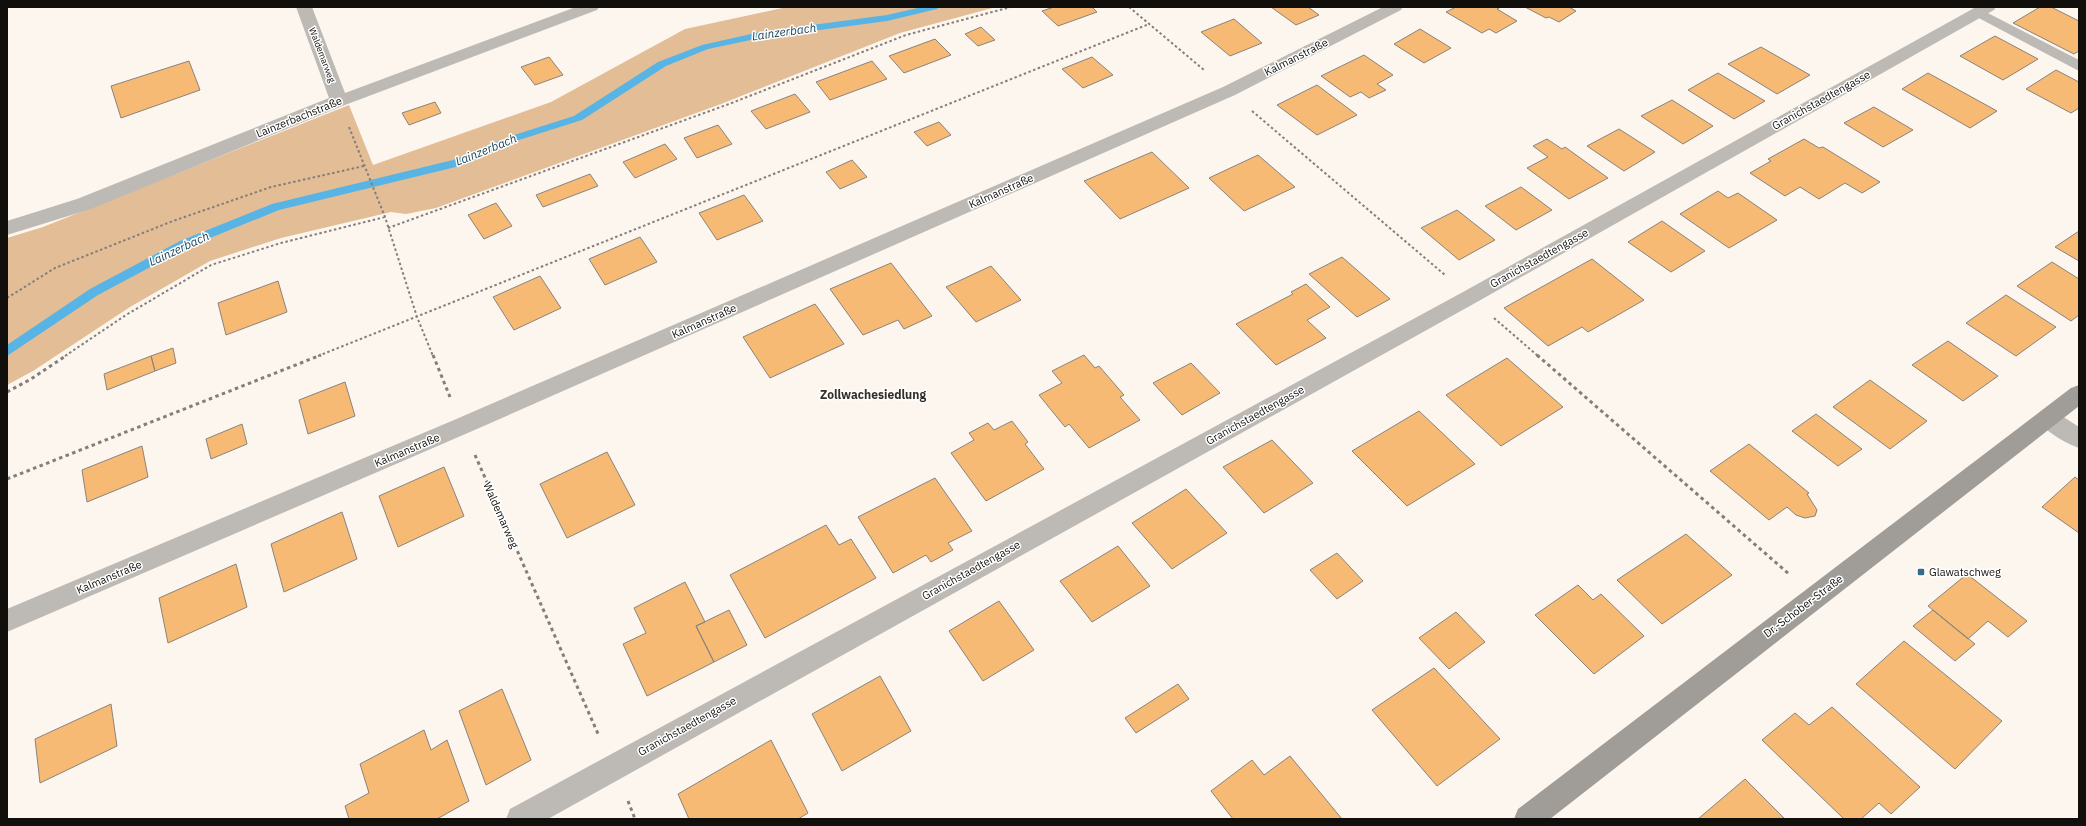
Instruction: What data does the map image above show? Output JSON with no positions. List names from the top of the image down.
{
  "streets": {
    "street": [
      "Waldemarweg",
      "Kalmanstraße",
      "Granichstaedtengasse",
      "Lainzerbachstraße",
      "Dr.-Schober-Straße"
    ]
  },
  "crossings": [
    ["Waldemarweg", "Kalmanstraße"],
    ["Waldemarweg", "Granichstaedtengasse"],
    ["Waldemarweg", "Lainzerbachstraße"]
  ],
  "districts": ["Zollwachesiedlung"],
  "water": ["Lainzerbach"],
  "places": {
    "transit": ["Glawatschweg"]
  }
}
